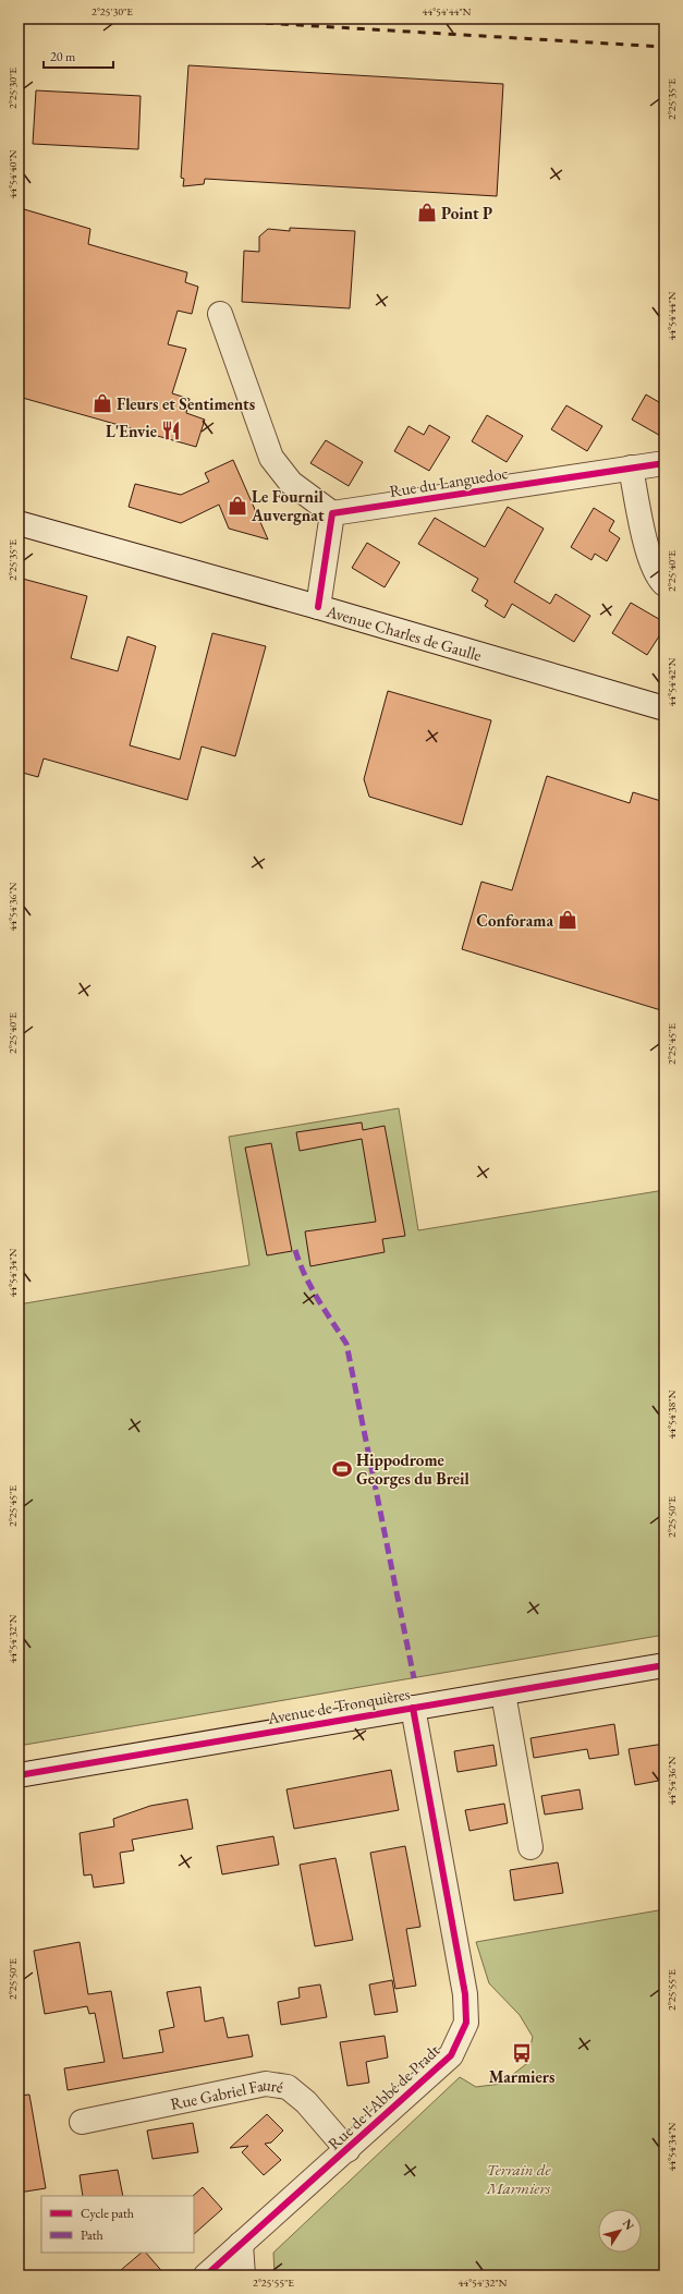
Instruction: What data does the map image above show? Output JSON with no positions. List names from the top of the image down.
{
  "streets": {
    "street": [
      "Rue du Languedoc",
      "Avenue Charles de Gaulle",
      "Avenue de Tronquières",
      "Rue Gabriel Fauré",
      "Rue de l'Abbé de Pradt"
    ]
  },
  "crossings": [
    ["Avenue de Tronquières", "Rue de l'Abbé de Pradt"],
    ["Rue Gabriel Fauré", "Rue de l'Abbé de Pradt"]
  ],
  "parks": ["Terrain de Marmiers"],
  "places": {
    "shop": [
      "Point P",
      "Fleurs et Sentiments",
      "Le Fournil Auvergnat",
      "Conforama"
    ],
    "restaurant": ["L'Envie"],
    "sports": ["Hippodrome Georges du Breil"],
    "bus stop": ["Marmiers"]
  },
  "legend": ["Cycle path", "Path"],
  "scale_bar": "20 m",
  "north": "top right",
  "coordinates": [
    "2°25'30\"E",
    "44°54'44\"N",
    "2°25'35\"E",
    "44°54'40\"N",
    "2°25'40\"E",
    "44°54'42\"N",
    "44°54'36\"N",
    "2°25'45\"E",
    "44°54'34\"N",
    "44°54'38\"N",
    "2°25'50\"E",
    "44°54'32\"N",
    "2°25'55\"E"
  ]
}
